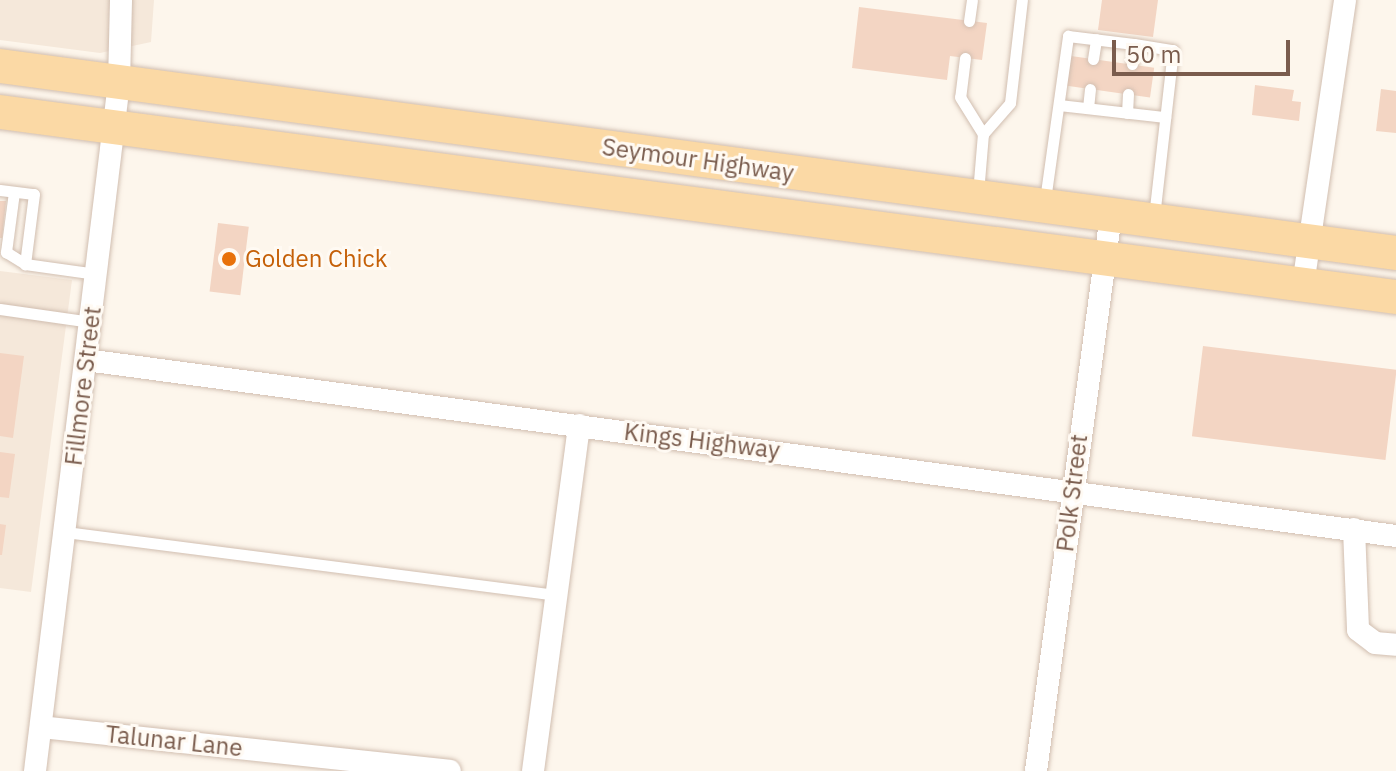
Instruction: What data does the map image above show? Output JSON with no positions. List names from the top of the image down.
{
  "streets": {
    "main road": ["Seymour Highway"],
    "street": [
      "Fillmore Street",
      "Kings Highway",
      "Polk Street",
      "Talunar Lane"
    ]
  },
  "crossings": [
    ["Seymour Highway", "Fillmore Street"],
    ["Seymour Highway", "Polk Street"],
    ["Fillmore Street", "Kings Highway"],
    ["Fillmore Street", "Talunar Lane"],
    ["Kings Highway", "Polk Street"]
  ],
  "places": ["Golden Chick"],
  "scale_bar": "50 m"
}
